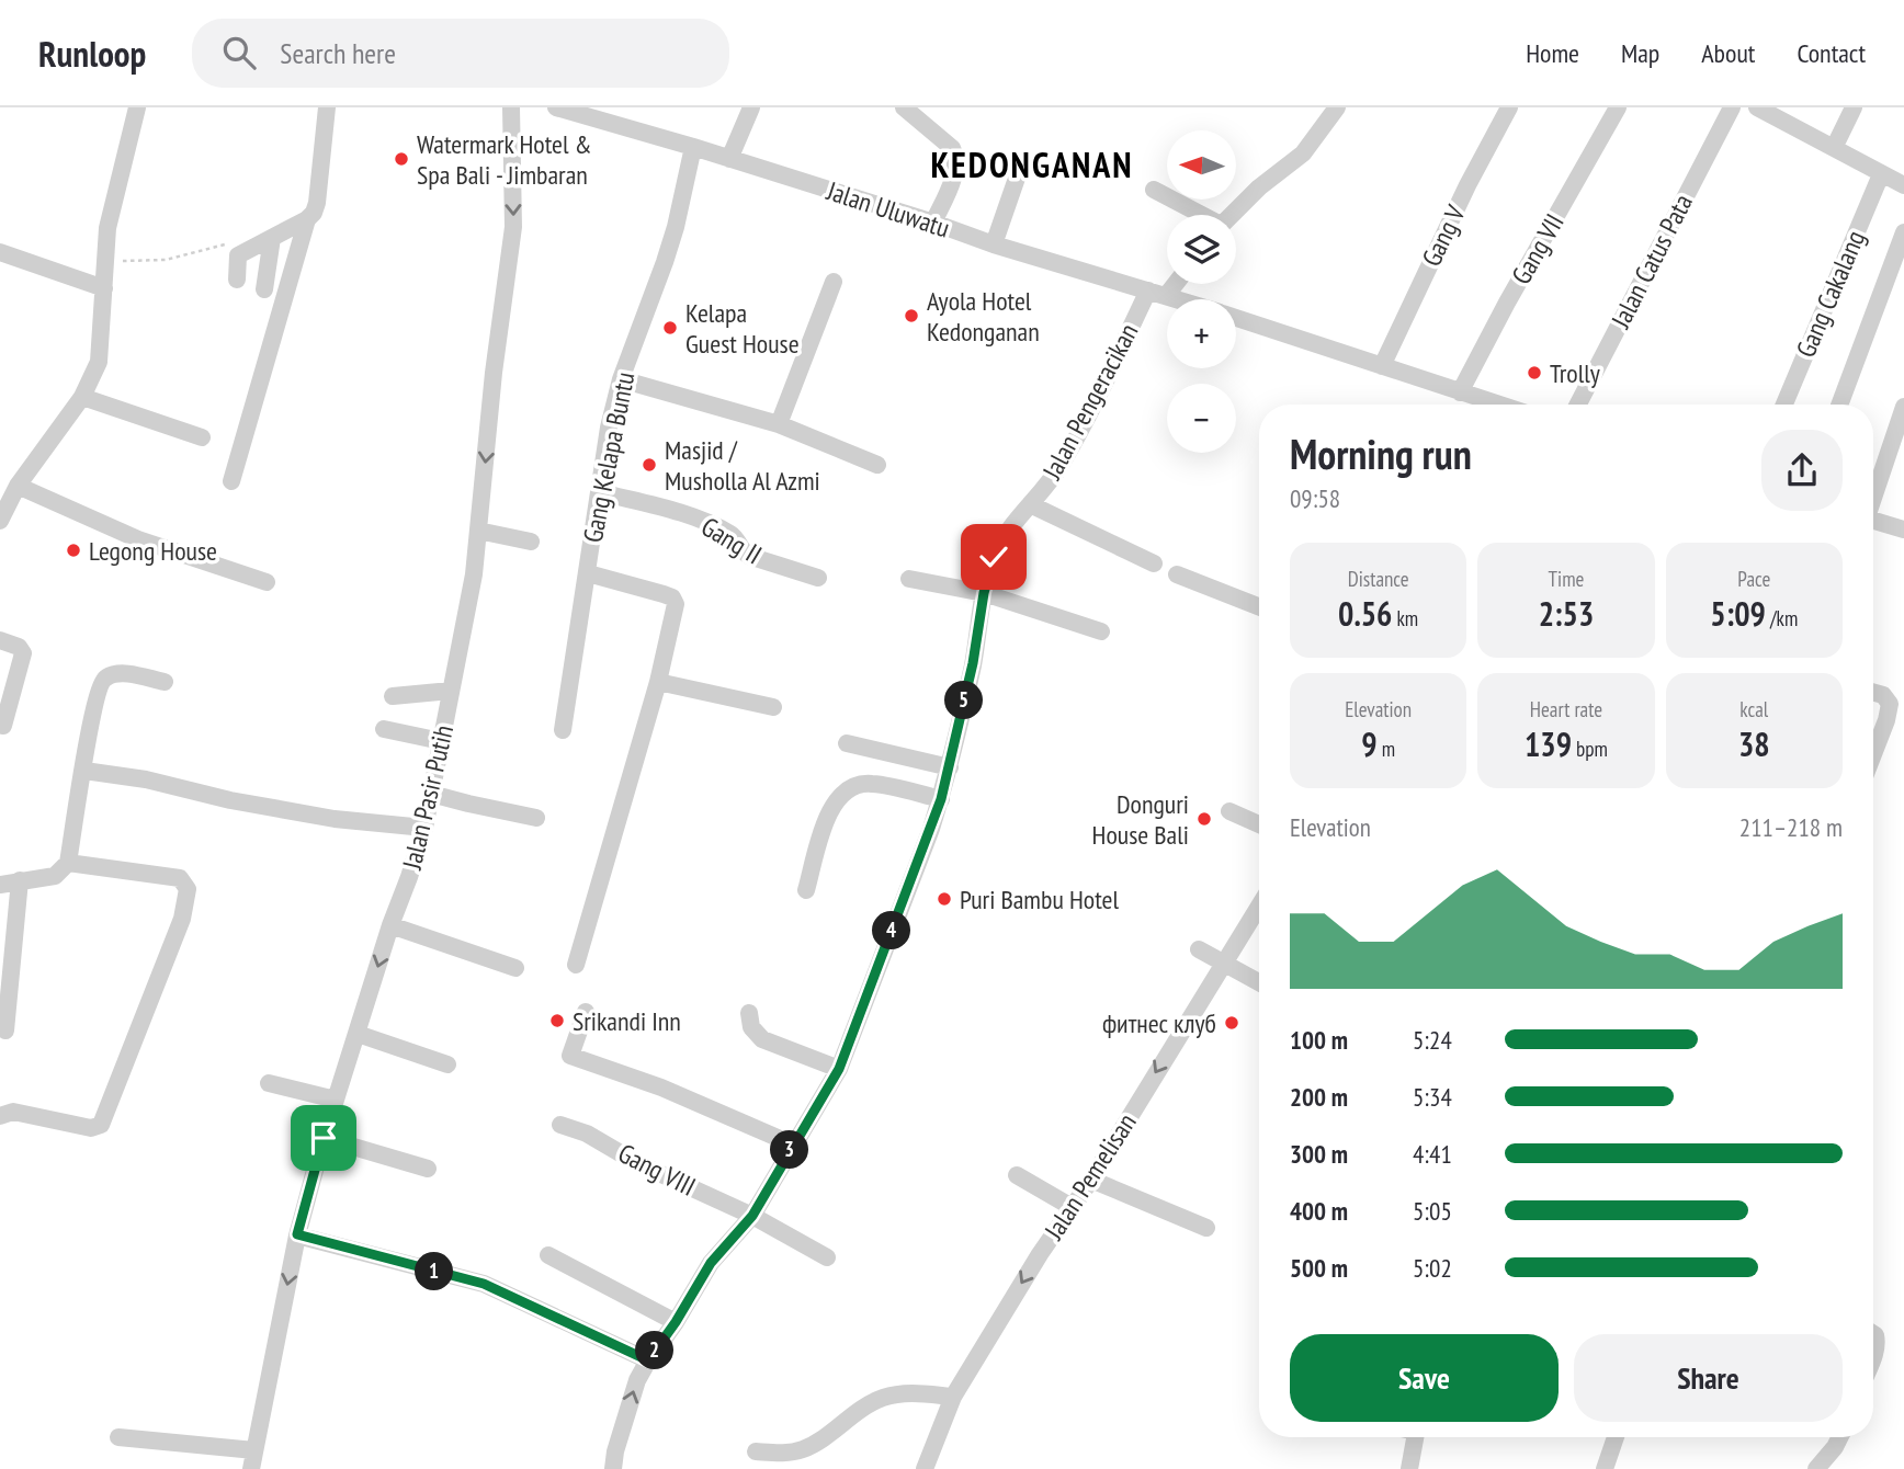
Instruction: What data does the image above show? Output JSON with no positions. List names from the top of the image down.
{
  "streets": {
    "street": [
      "Jalan Uluwatu",
      "Gang V",
      "Gang VII",
      "Jalan Catus Pata",
      "Gang Cakalang",
      "Jalan Pengeracikan",
      "Gang Kelapa Buntu",
      "Gang II",
      "Jalan Pasir Putih",
      "Gang VIII",
      "Jalan Pemelisan"
    ]
  },
  "crossings": [
    ["Jalan Uluwatu", "Gang V"],
    ["Jalan Uluwatu", "Gang VII"],
    ["Jalan Uluwatu", "Jalan Pengeracikan"],
    ["Jalan Uluwatu", "Gang Kelapa Buntu"],
    ["Jalan Pengeracikan", "Gang VIII"],
    ["Gang Kelapa Buntu", "Gang II"]
  ],
  "one_way": ["Jalan Pasir Putih", "Jalan Pemelisan"],
  "districts": ["KEDONGANAN"],
  "places": [
    "Watermark Hotel & Spa Bali - Jimbaran",
    "Ayola Hotel Kedonganan",
    "Kelapa Guest House",
    "Trolly",
    "Masjid / Musholla Al Azmi",
    "Legong House",
    "Donguri House Bali",
    "Puri Bambu Hotel",
    "Srikandi Inn",
    "фитнес клуб"
  ],
  "north": "left",
  "page": {
    "header": "Runloop",
    "search": "Search here",
    "nav": [
      "Home",
      "Map",
      "About",
      "Contact"
    ],
    "map_buttons": ["+", "−"],
    "heading": ["Morning run", "09:58"],
    "stats": [
      ["Distance", "0.56 km"],
      ["Time", "2:53"],
      ["Pace", "5:09 /km"],
      ["Elevation", "9 m"],
      ["Heart rate", "139 bpm"],
      ["kcal", "38"]
    ],
    "pins": [
      "5",
      "4",
      "3",
      "1",
      "2"
    ],
    "chart": ["Elevation", "211–218 m"],
    "list": [
      {
        "name": "100 m",
        "note": "5:24"
      },
      {
        "name": "200 m",
        "note": "5:34"
      },
      {
        "name": "300 m",
        "note": "4:41"
      },
      {
        "name": "400 m",
        "note": "5:05"
      },
      {
        "name": "500 m",
        "note": "5:02"
      }
    ],
    "buttons": ["Save", "Share"]
  }
}
